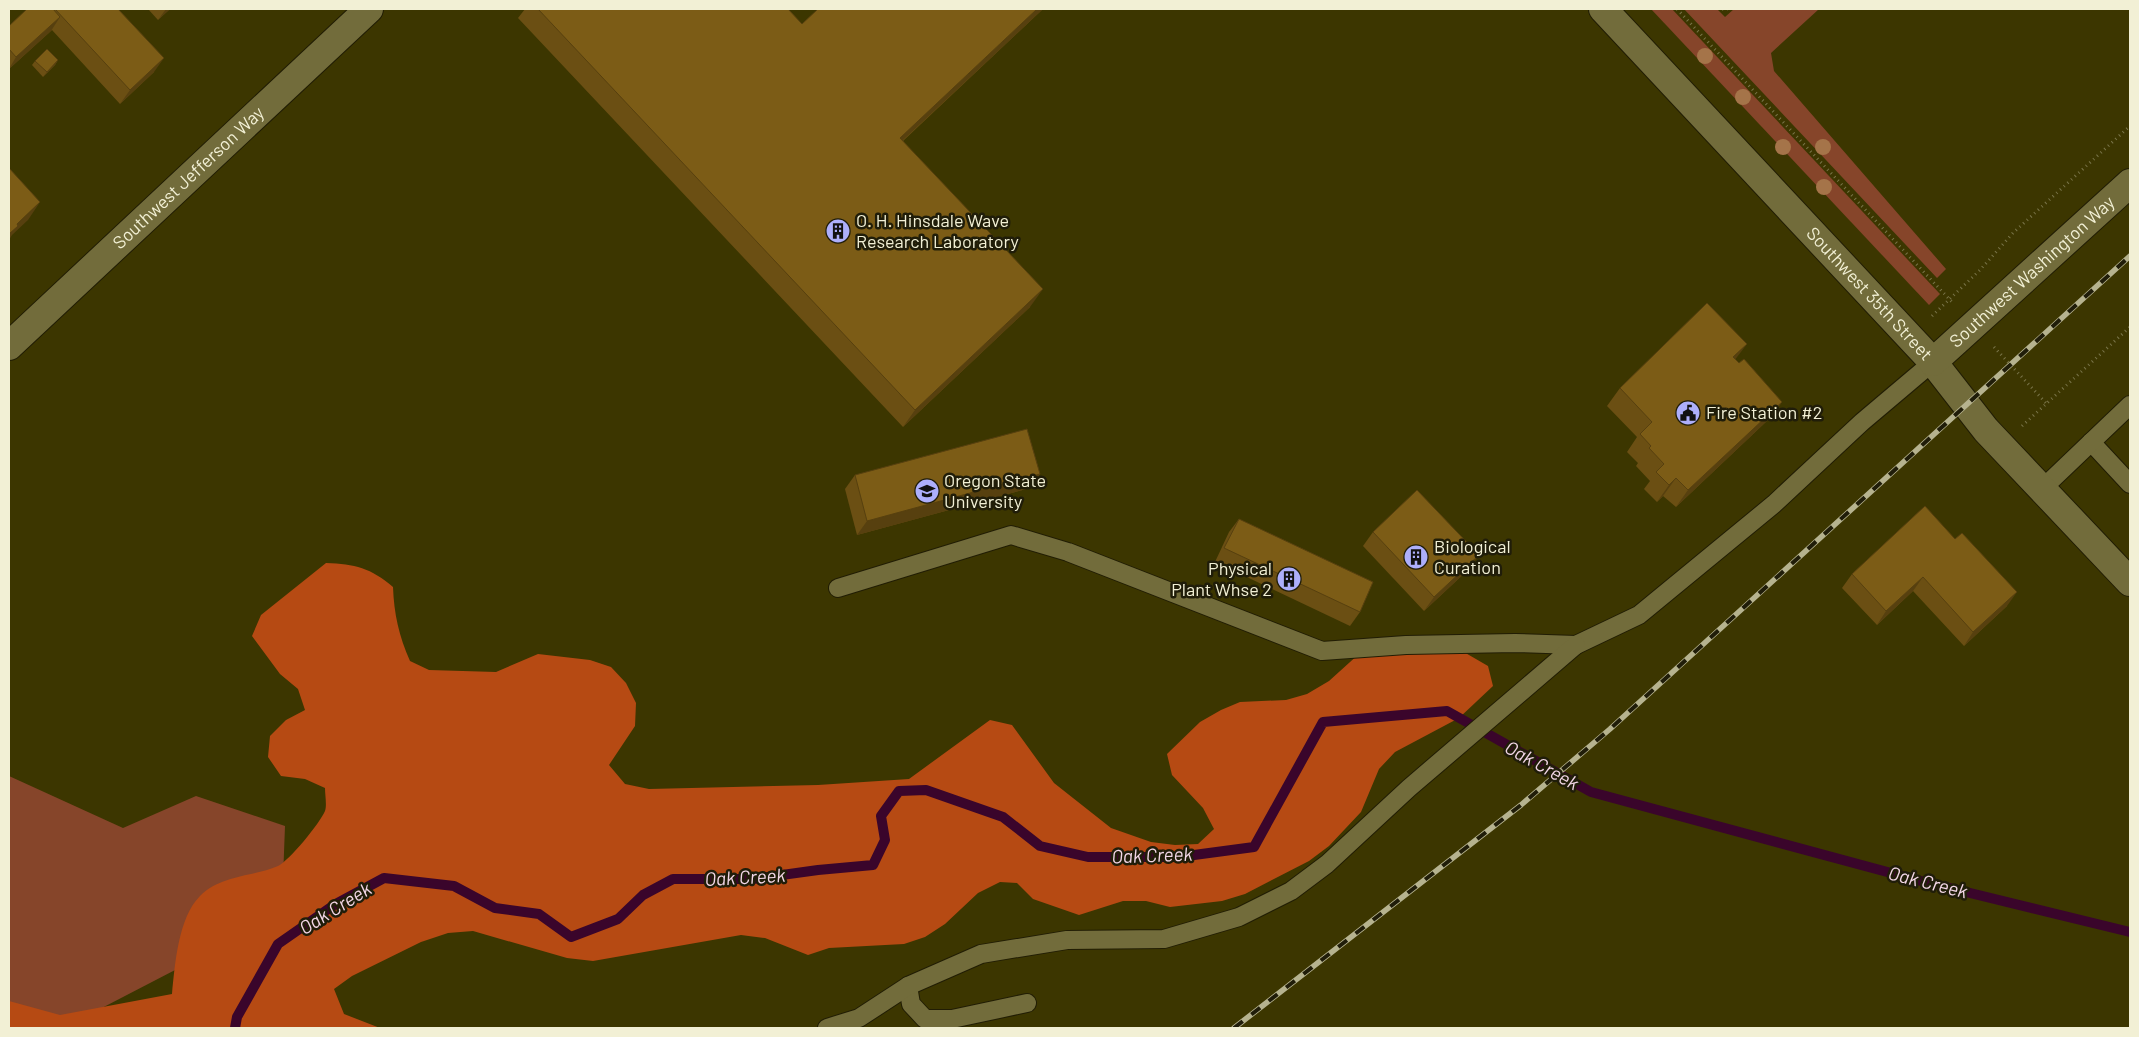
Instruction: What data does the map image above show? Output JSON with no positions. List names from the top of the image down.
{
  "streets": {
    "main road": ["Southwest Jefferson Way", "Southwest Washington Way", "Southwest 35th Street"]
  },
  "crossings": [
    ["Southwest Washington Way", "Southwest 35th Street"]
  ],
  "water": ["Oak Creek"],
  "places": {
    "building": ["O. H. Hinsdale Wave Research Laboratory", "Biological Curation", "Physical Plant Whse 2"],
    "public building": ["Fire Station #2"],
    "school or university": ["Oregon State University"]
  }
}
